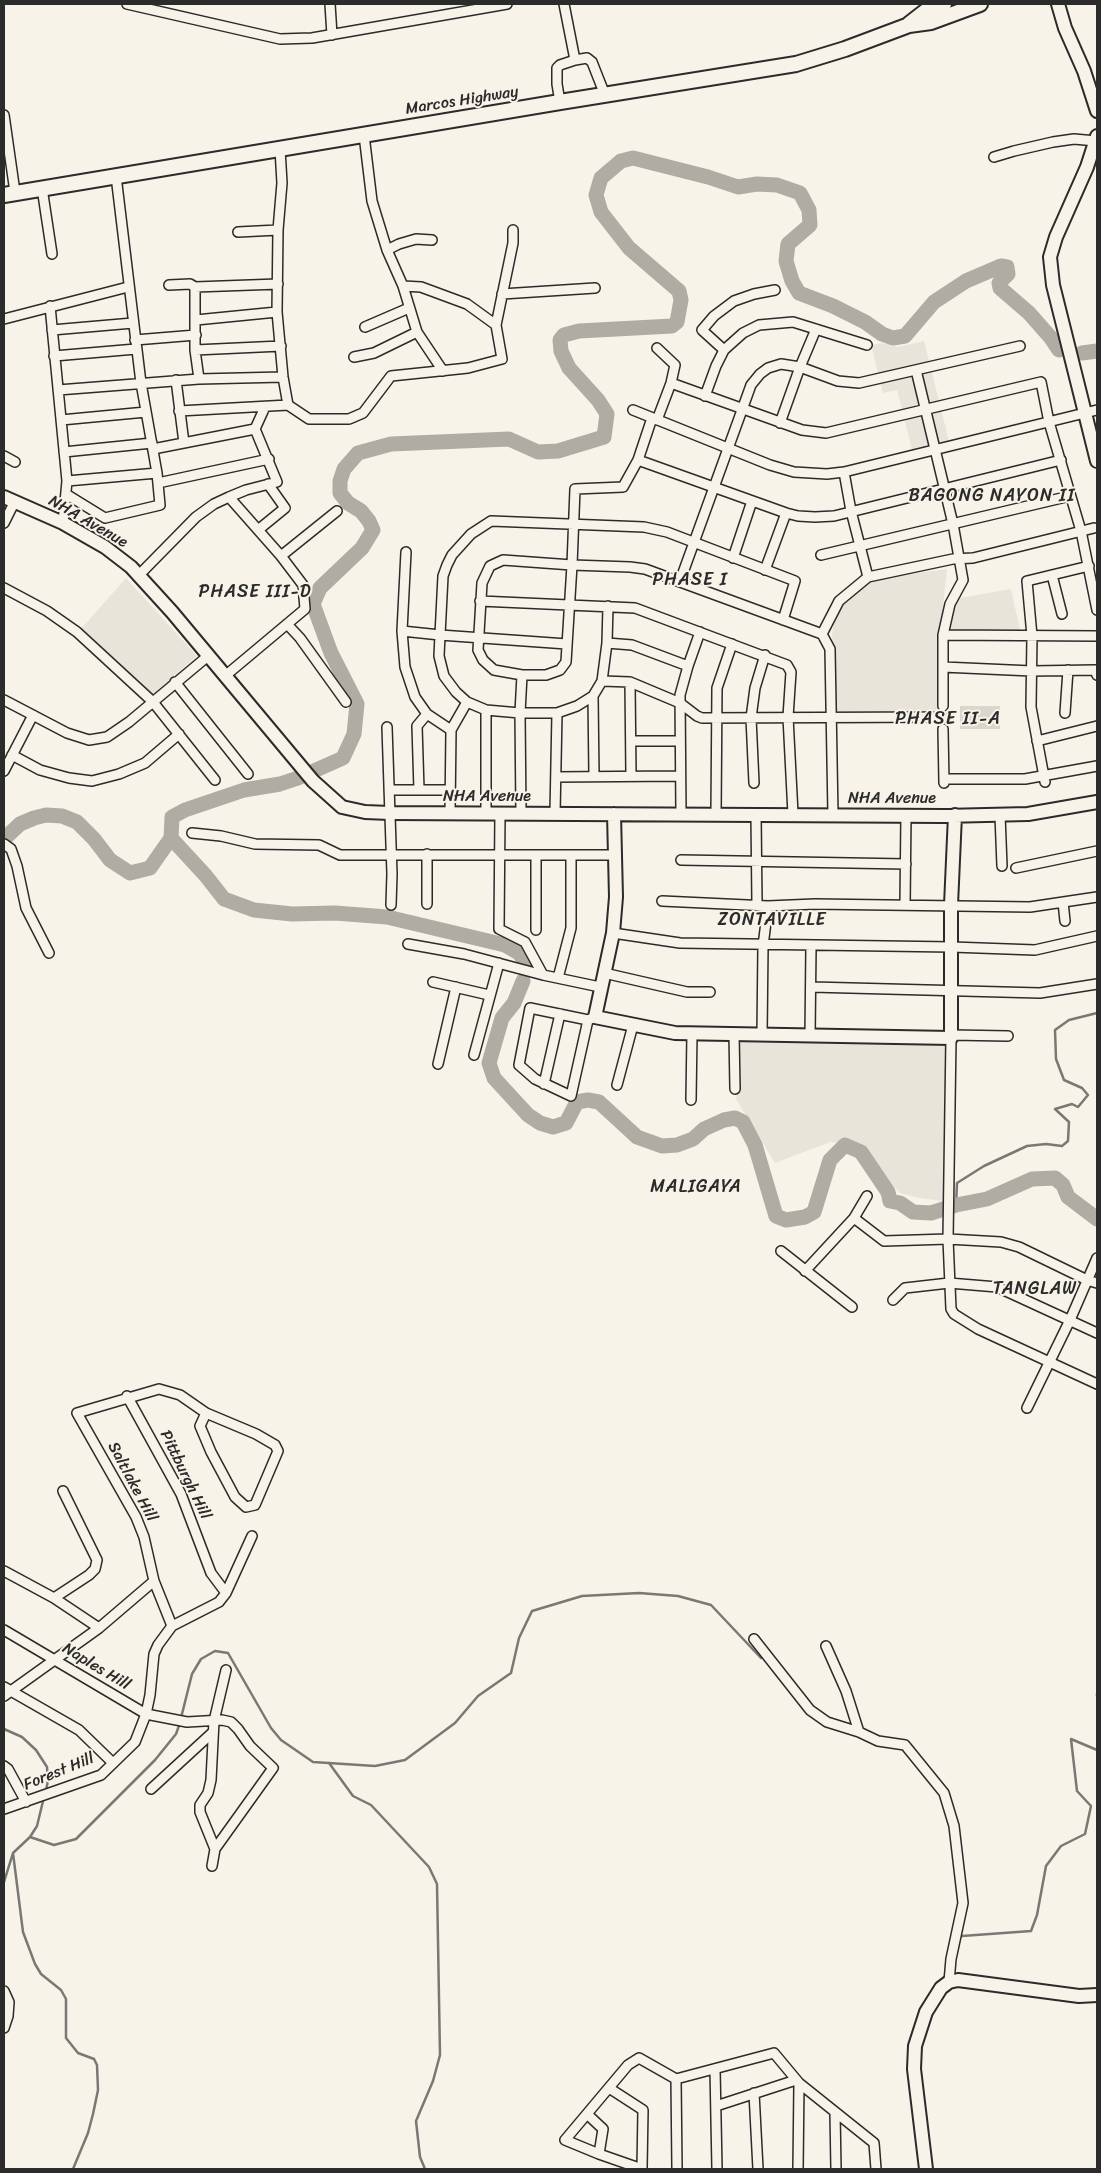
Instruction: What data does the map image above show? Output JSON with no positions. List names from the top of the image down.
{
  "streets": {
    "main road": ["Marcos Highway"],
    "street": [
      "NHA Avenue",
      "Pittburgh Hill",
      "Saltlake Hill",
      "Naples Hill",
      "Forest Hill"
    ]
  },
  "crossings": [
    ["Pittburgh Hill", "Saltlake Hill"],
    ["Pittburgh Hill", "Forest Hill"],
    ["Saltlake Hill", "Forest Hill"],
    ["Naples Hill", "Forest Hill"]
  ],
  "districts": [
    "BAGONG NAYON II",
    "PHASE I",
    "PHASE III-D",
    "PHASE II-A",
    "ZONTAVILLE",
    "MALIGAYA",
    "TANGLAW"
  ]
}
